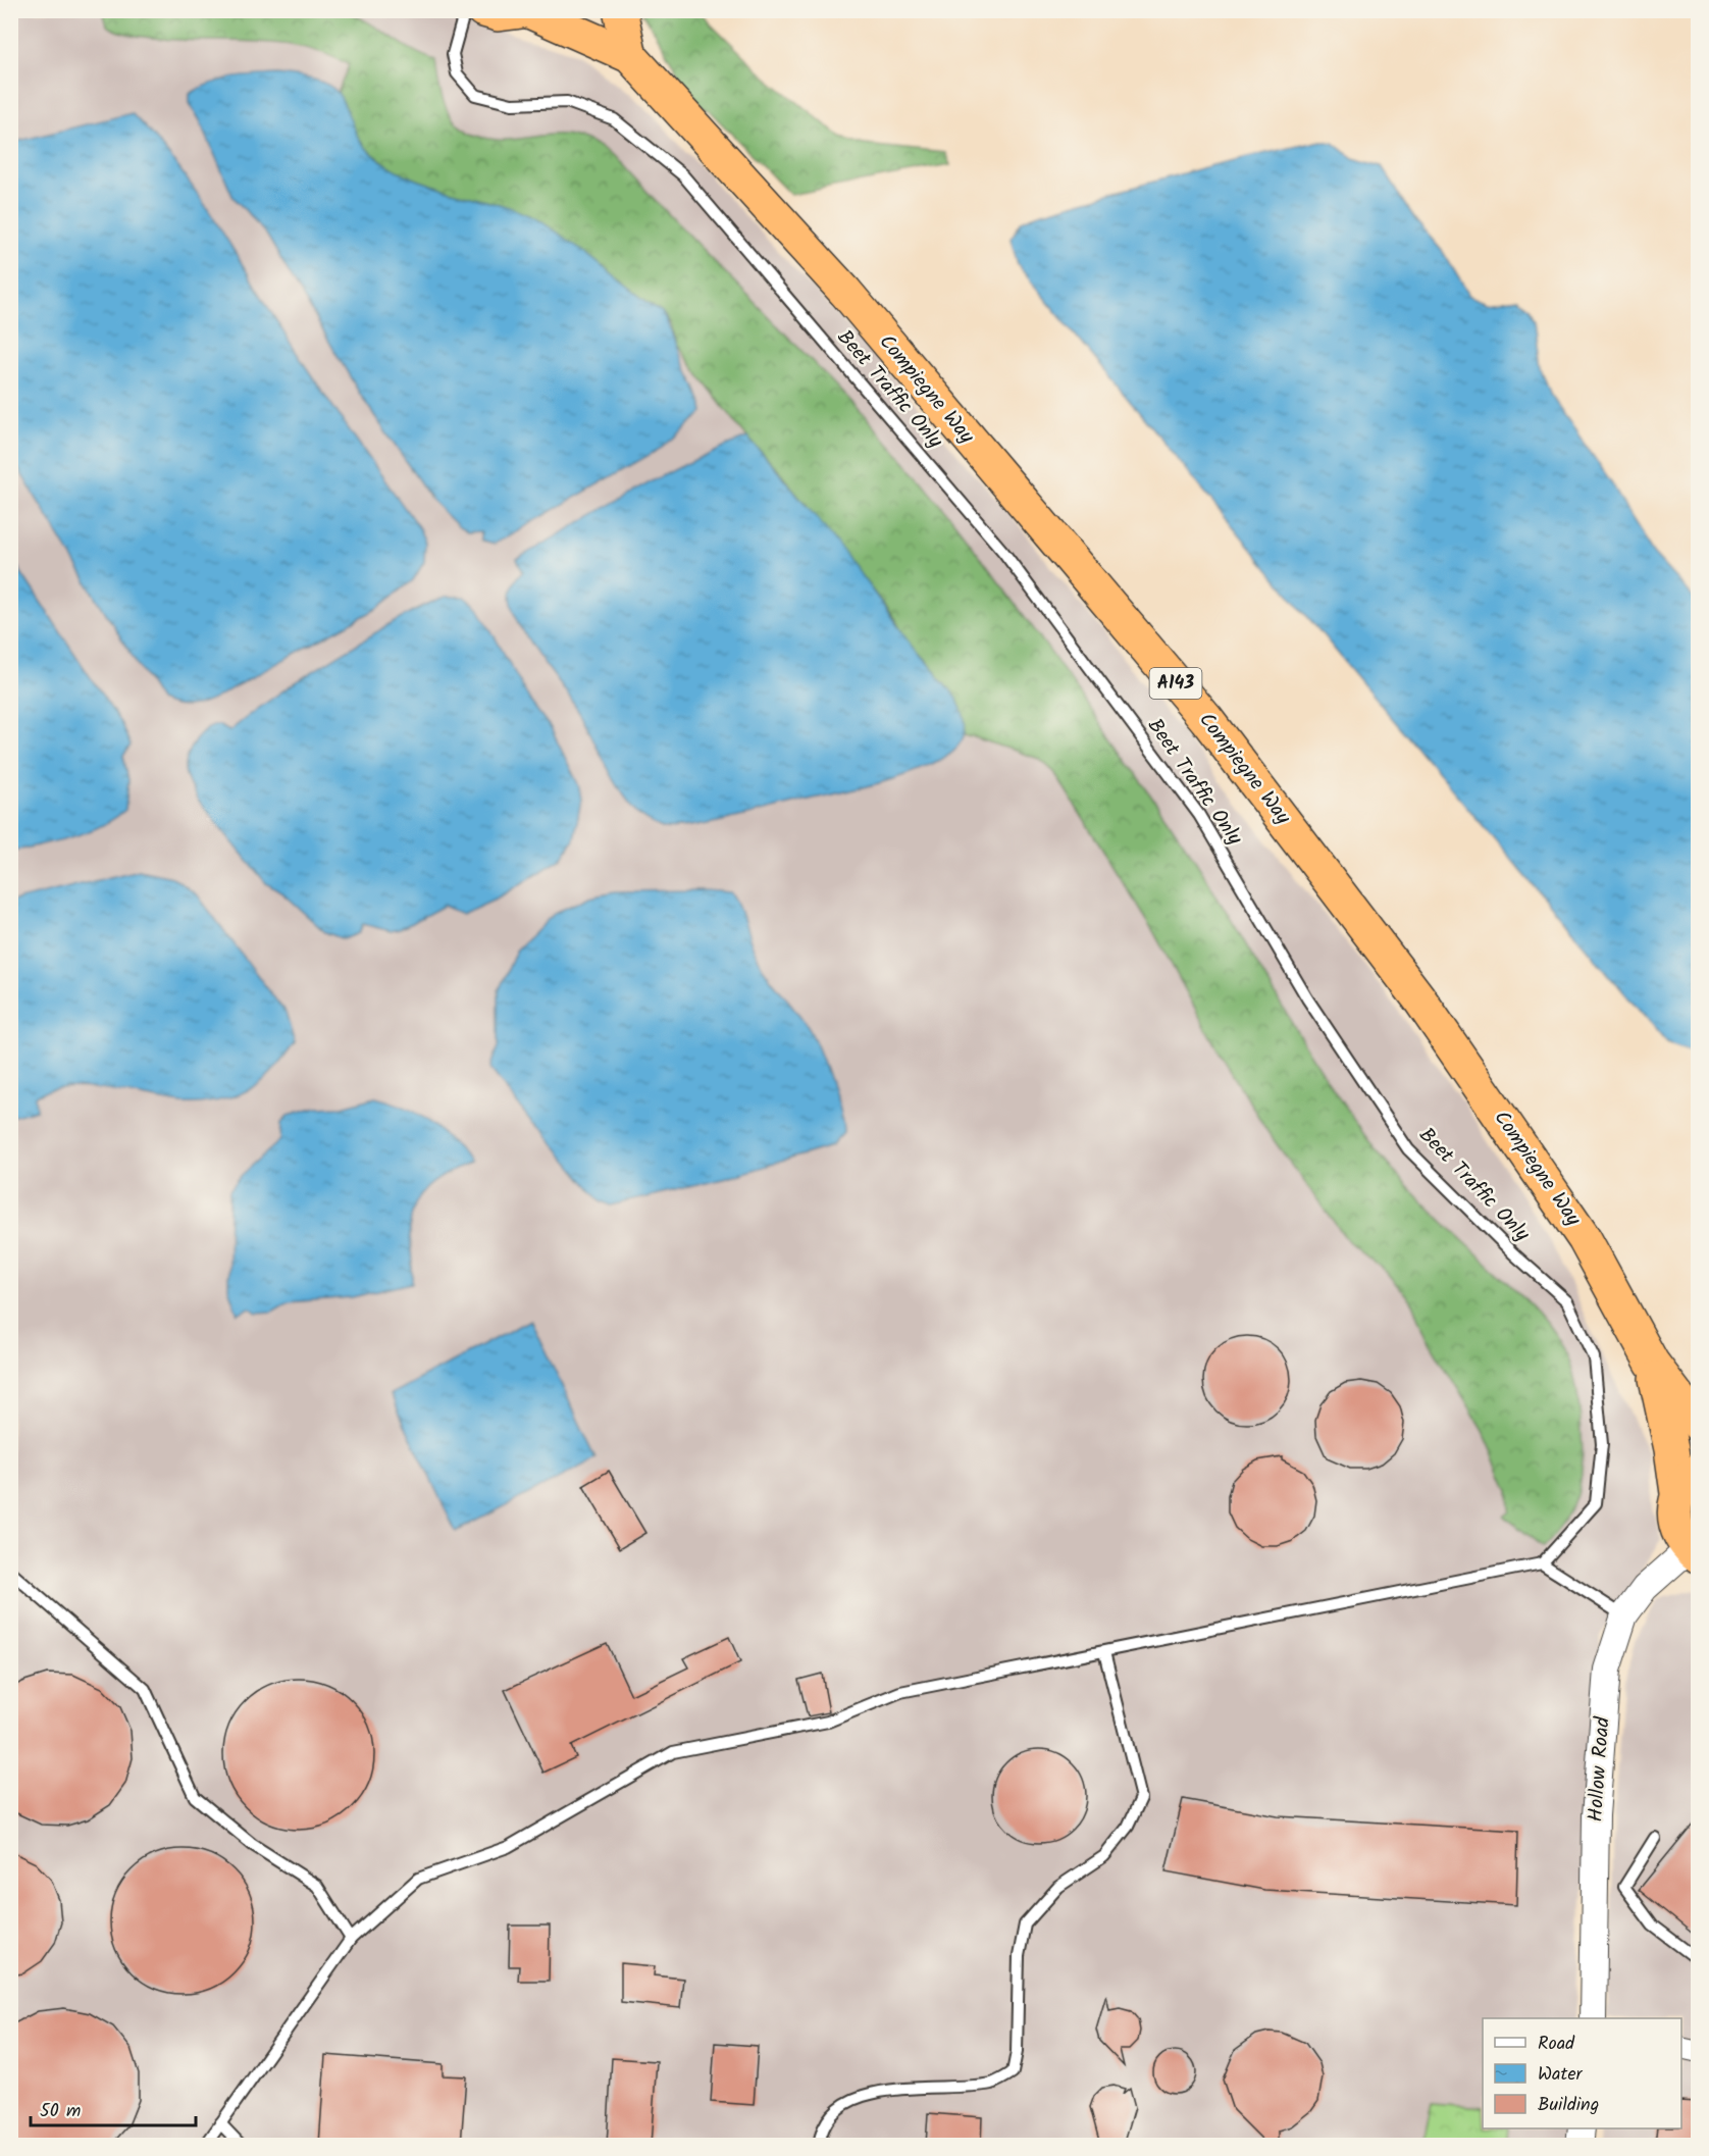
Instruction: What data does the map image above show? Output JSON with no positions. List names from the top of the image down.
{
  "streets": {
    "highway": ["Compiegne Way", "A143"],
    "street": ["Hollow Road"],
    "lane": ["Beet Traffic Only"]
  },
  "crossings": [
    ["Compiegne Way", "Hollow Road"]
  ],
  "legend": ["Road", "Water", "Building"],
  "scale_bar": "50 m"
}
